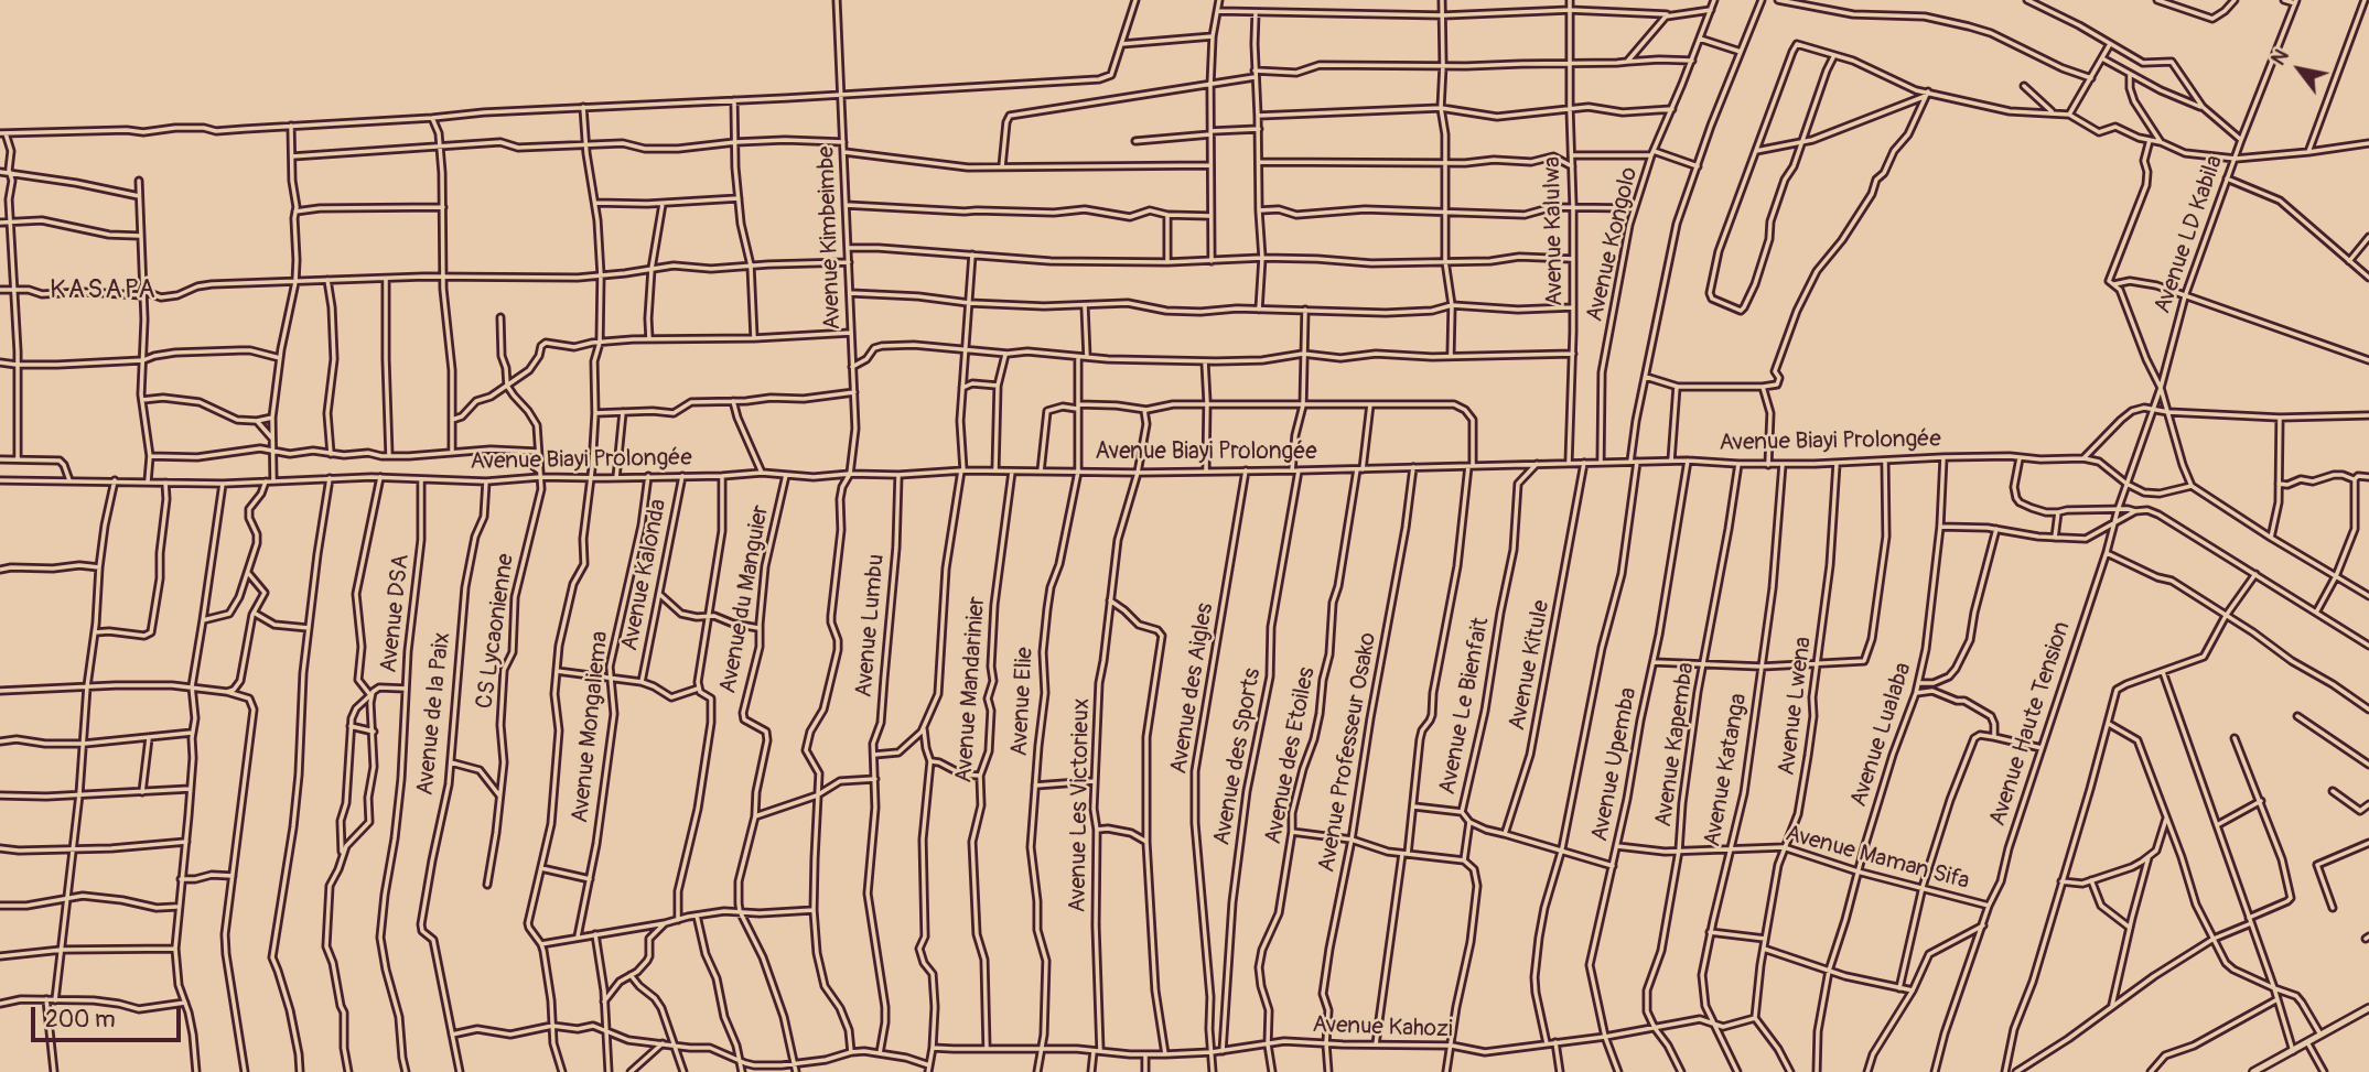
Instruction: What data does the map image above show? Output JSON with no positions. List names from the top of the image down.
{
  "streets": {
    "street": [
      "Avenue Kalulwa",
      "Avenue LD Kabila",
      "Avenue Kimbeimbe",
      "Avenue Kongolo",
      "Avenue Biayi Prolongée",
      "Avenue Kalonda",
      "Avenue du Manguier",
      "Avenue DSA",
      "Avenue Lumbu",
      "CS Lycaonienne",
      "Avenue Kitule",
      "Avenue des Aigles",
      "Avenue Mandarinier",
      "Avenue Elie",
      "Avenue Le Bienfait",
      "Avenue Lwena",
      "Avenue de la Paix",
      "Avenue Haute Tension",
      "Avenue Mongaliema",
      "Avenue Lualaba",
      "Avenue Kapemba",
      "Avenue Professeur Osako",
      "Avenue des Etoiles",
      "Avenue des Sports",
      "Avenue Upemba",
      "Avenue Katanga",
      "Avenue Les Victorieux",
      "Avenue Maman Sifa",
      "Avenue Kahozi"
    ]
  },
  "crossings": [
    ["Avenue Kalulwa", "Avenue Biayi Prolongée"],
    ["Avenue LD Kabila", "Avenue Haute Tension"],
    ["Avenue Kimbeimbe", "Avenue Biayi Prolongée"],
    ["Avenue Kongolo", "Avenue Biayi Prolongée"],
    ["Avenue Biayi Prolongée", "Avenue Kalonda"],
    ["Avenue Biayi Prolongée", "Avenue du Manguier"],
    ["Avenue Biayi Prolongée", "Avenue DSA"],
    ["Avenue Biayi Prolongée", "Avenue Lumbu"],
    ["Avenue Biayi Prolongée", "CS Lycaonienne"],
    ["Avenue Biayi Prolongée", "Avenue Kitule"],
    ["Avenue Biayi Prolongée", "Avenue des Aigles"],
    ["Avenue Biayi Prolongée", "Avenue Mandarinier"],
    ["Avenue Biayi Prolongée", "Avenue Elie"],
    ["Avenue Biayi Prolongée", "Avenue Le Bienfait"],
    ["Avenue Biayi Prolongée", "Avenue Lwena"],
    ["Avenue Biayi Prolongée", "Avenue de la Paix"],
    ["Avenue Biayi Prolongée", "Avenue Haute Tension"],
    ["Avenue Biayi Prolongée", "Avenue Mongaliema"],
    ["Avenue Biayi Prolongée", "Avenue Lualaba"],
    ["Avenue Biayi Prolongée", "Avenue Kapemba"],
    ["Avenue Biayi Prolongée", "Avenue Professeur Osako"],
    ["Avenue Biayi Prolongée", "Avenue des Etoiles"],
    ["Avenue Biayi Prolongée", "Avenue des Sports"],
    ["Avenue Biayi Prolongée", "Avenue Upemba"],
    ["Avenue Biayi Prolongée", "Avenue Katanga"],
    ["Avenue Biayi Prolongée", "Avenue Les Victorieux"],
    ["Avenue des Aigles", "Avenue Kahozi"],
    ["Avenue Mandarinier", "Avenue Kahozi"],
    ["Avenue Elie", "Avenue Kahozi"],
    ["Avenue Le Bienfait", "Avenue Kahozi"],
    ["Avenue Lwena", "Avenue Maman Sifa"],
    ["Avenue Haute Tension", "Avenue Maman Sifa"],
    ["Avenue Lualaba", "Avenue Maman Sifa"],
    ["Avenue Kapemba", "Avenue Maman Sifa"],
    ["Avenue Kapemba", "Avenue Kahozi"],
    ["Avenue Professeur Osako", "Avenue Kahozi"],
    ["Avenue des Etoiles", "Avenue Kahozi"],
    ["Avenue des Sports", "Avenue Kahozi"],
    ["Avenue Upemba", "Avenue Maman Sifa"],
    ["Avenue Upemba", "Avenue Kahozi"],
    ["Avenue Katanga", "Avenue Maman Sifa"],
    ["Avenue Katanga", "Avenue Kahozi"],
    ["Avenue Les Victorieux", "Avenue Kahozi"]
  ],
  "districts": ["KASAPA"],
  "scale_bar": "200 m",
  "north": "top left"
}
